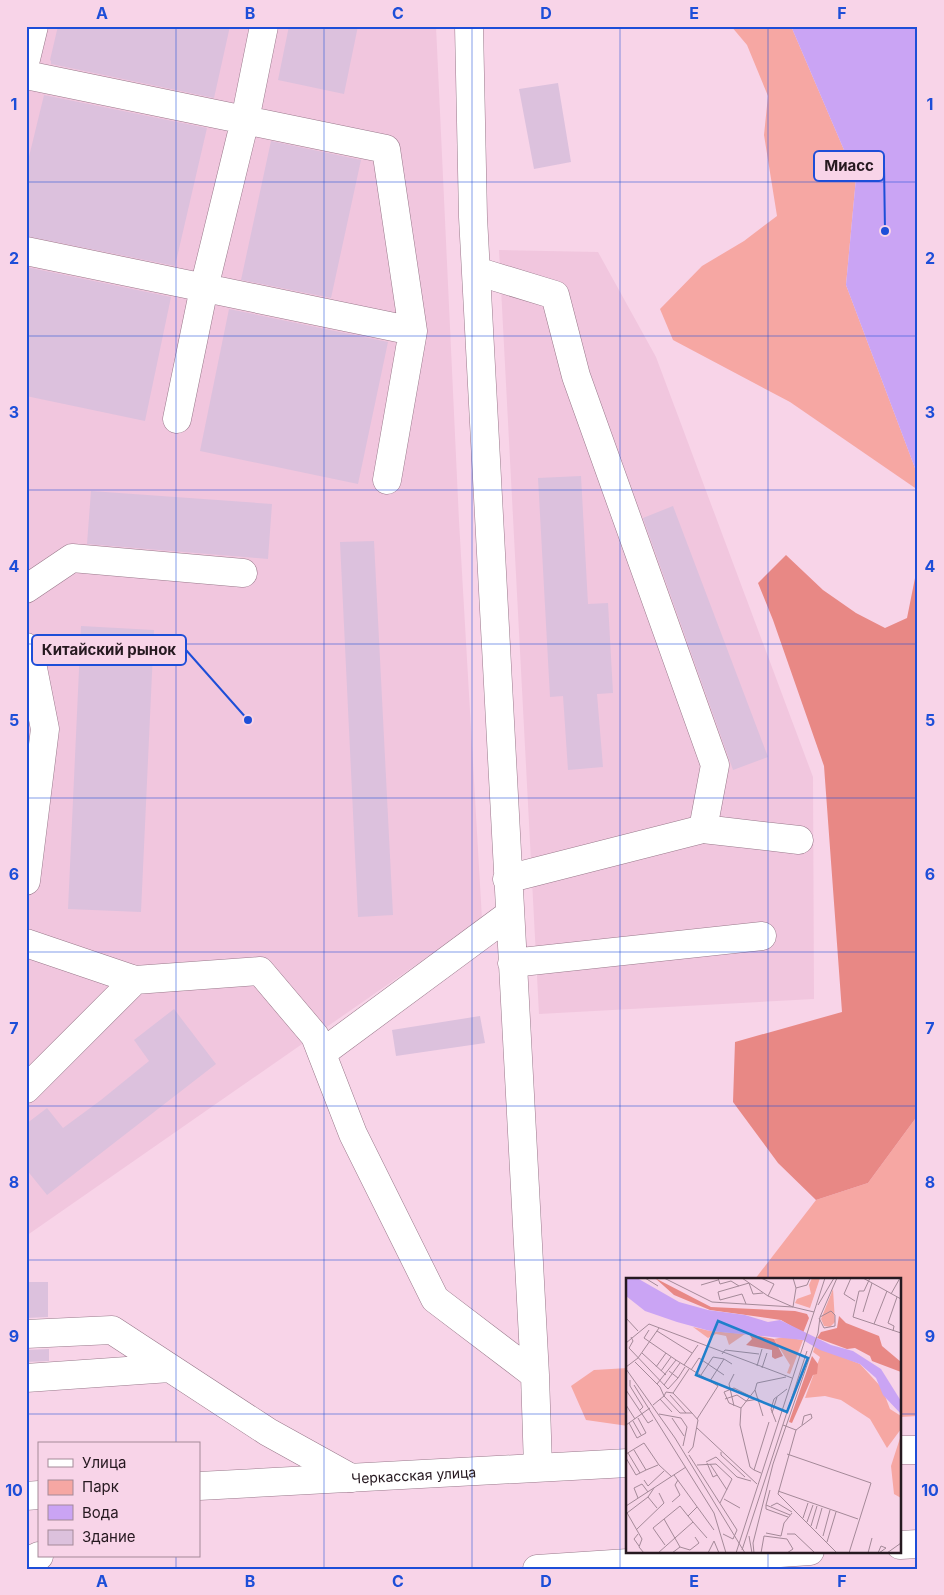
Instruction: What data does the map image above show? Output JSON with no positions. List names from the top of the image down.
{
  "streets": {
    "main road": ["Черкасская улица"]
  },
  "places": ["Миасс", "Китайский рынок"],
  "legend": [
    "Улица",
    "Парк",
    "Вода",
    "Здание"
  ],
  "grid": {
    "columns": [
      "A",
      "B",
      "C",
      "D",
      "E",
      "F"
    ],
    "rows": [
      "1",
      "2",
      "3",
      "4",
      "5",
      "6",
      "7",
      "8",
      "9",
      "10"
    ]
  }
}
